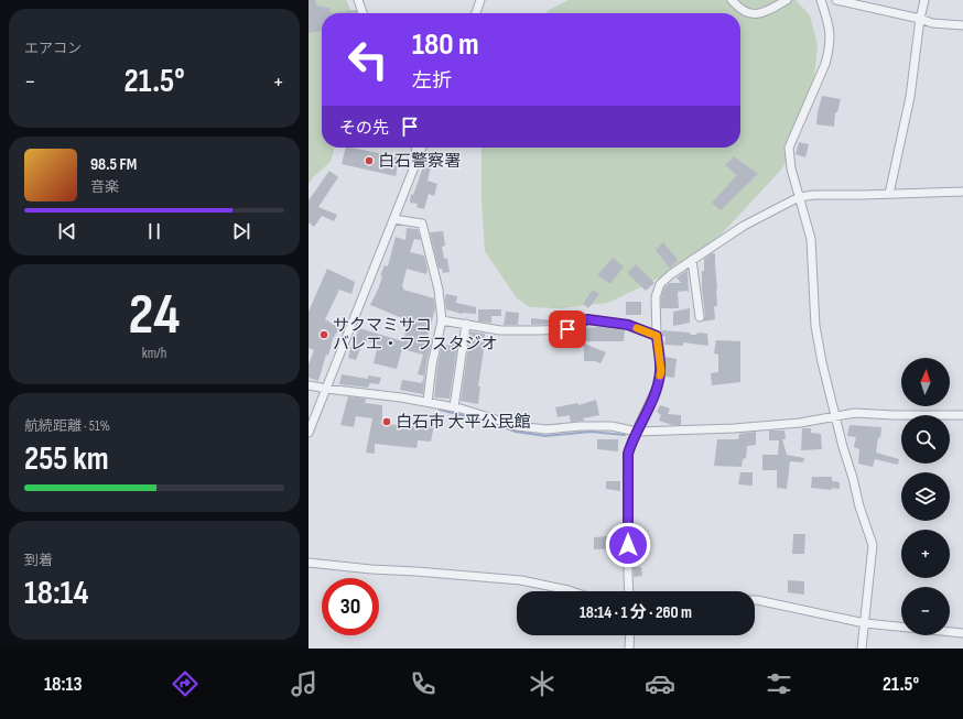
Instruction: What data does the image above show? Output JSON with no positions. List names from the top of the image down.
{
  "places": ["白石警察署", "サクマミサコ バレエ・フラスタジオ", "白石市 大平公民館"],
  "north": "top",
  "page": {
    "tile": [
      "エアコン",
      ["24", "km/h"],
      ["航続距離 · 51%", "255 km"],
      ["到着", "18:14"]
    ],
    "turn": ["180 m", "左折"],
    "heat": ["−", "21.5°", "+"],
    "then": "その先",
    "song": ["98.5 FM", "音楽"],
    "map_buttons": ["+", "−"],
    "limit": "30",
    "trip": "18:14 · 1 分 · 260 m",
    "tabs": ["18:13", "21.5°"]
  }
}
